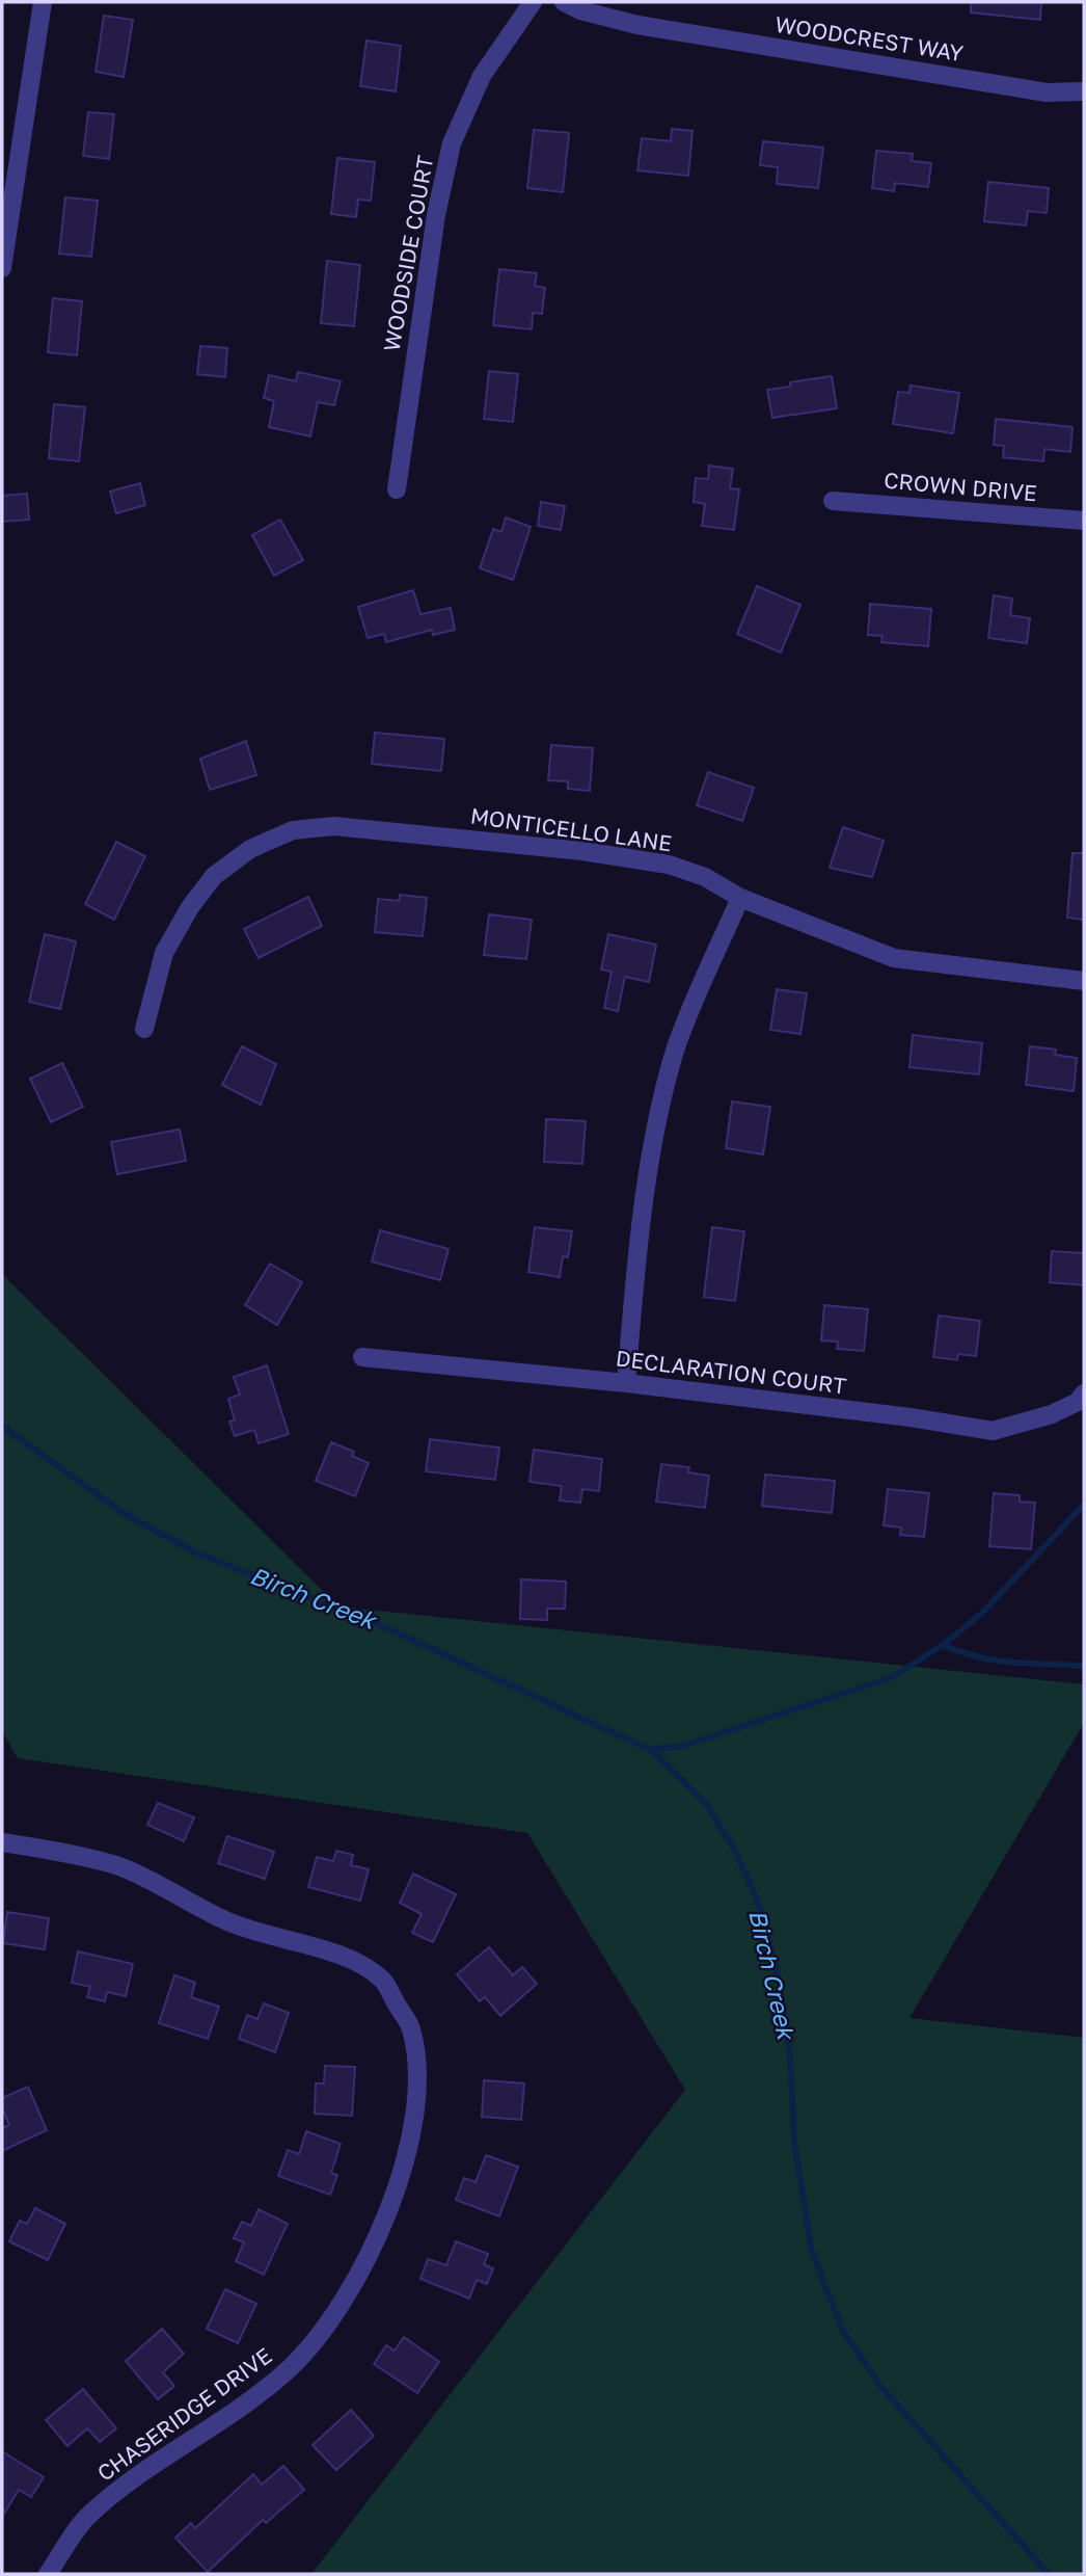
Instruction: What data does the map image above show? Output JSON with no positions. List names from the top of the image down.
{
  "streets": {
    "street": [
      "WOODCREST WAY",
      "WOODSIDE COURT",
      "CROWN DRIVE",
      "MONTICELLO LANE",
      "DECLARATION COURT",
      "CHASERIDGE DRIVE"
    ]
  },
  "water": ["Birch Creek"]
}
